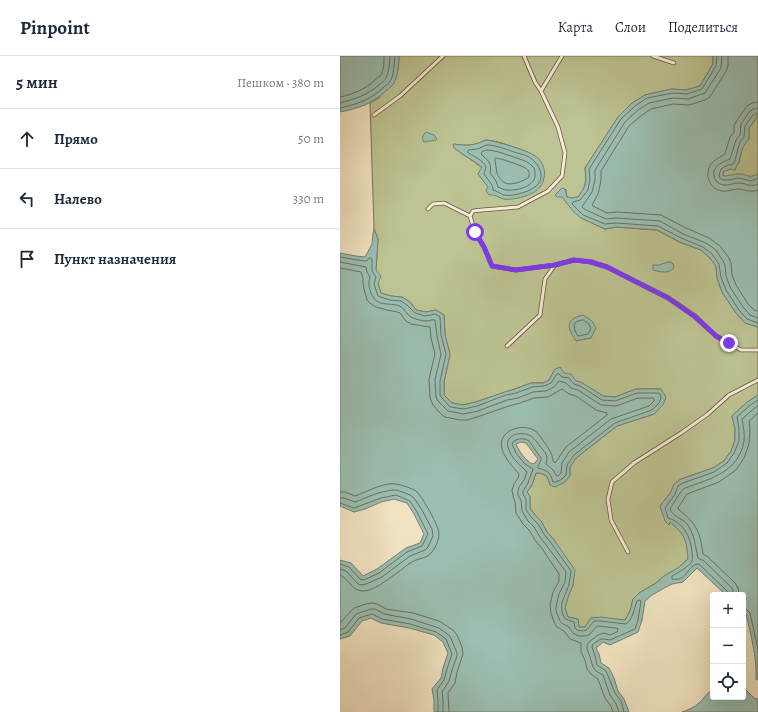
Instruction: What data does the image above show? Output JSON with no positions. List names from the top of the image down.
{
  "page": {
    "header": "Pinpoint",
    "nav": ["Карта", "Слои", "Поделиться"],
    "heading": ["5 мин", "Пешком · 380 m"],
    "list": [
      ["Прямо", "50 m"],
      ["Налево", "330 m"],
      "Пункт назначения"
    ],
    "map_buttons": ["+", "−"]
  }
}
